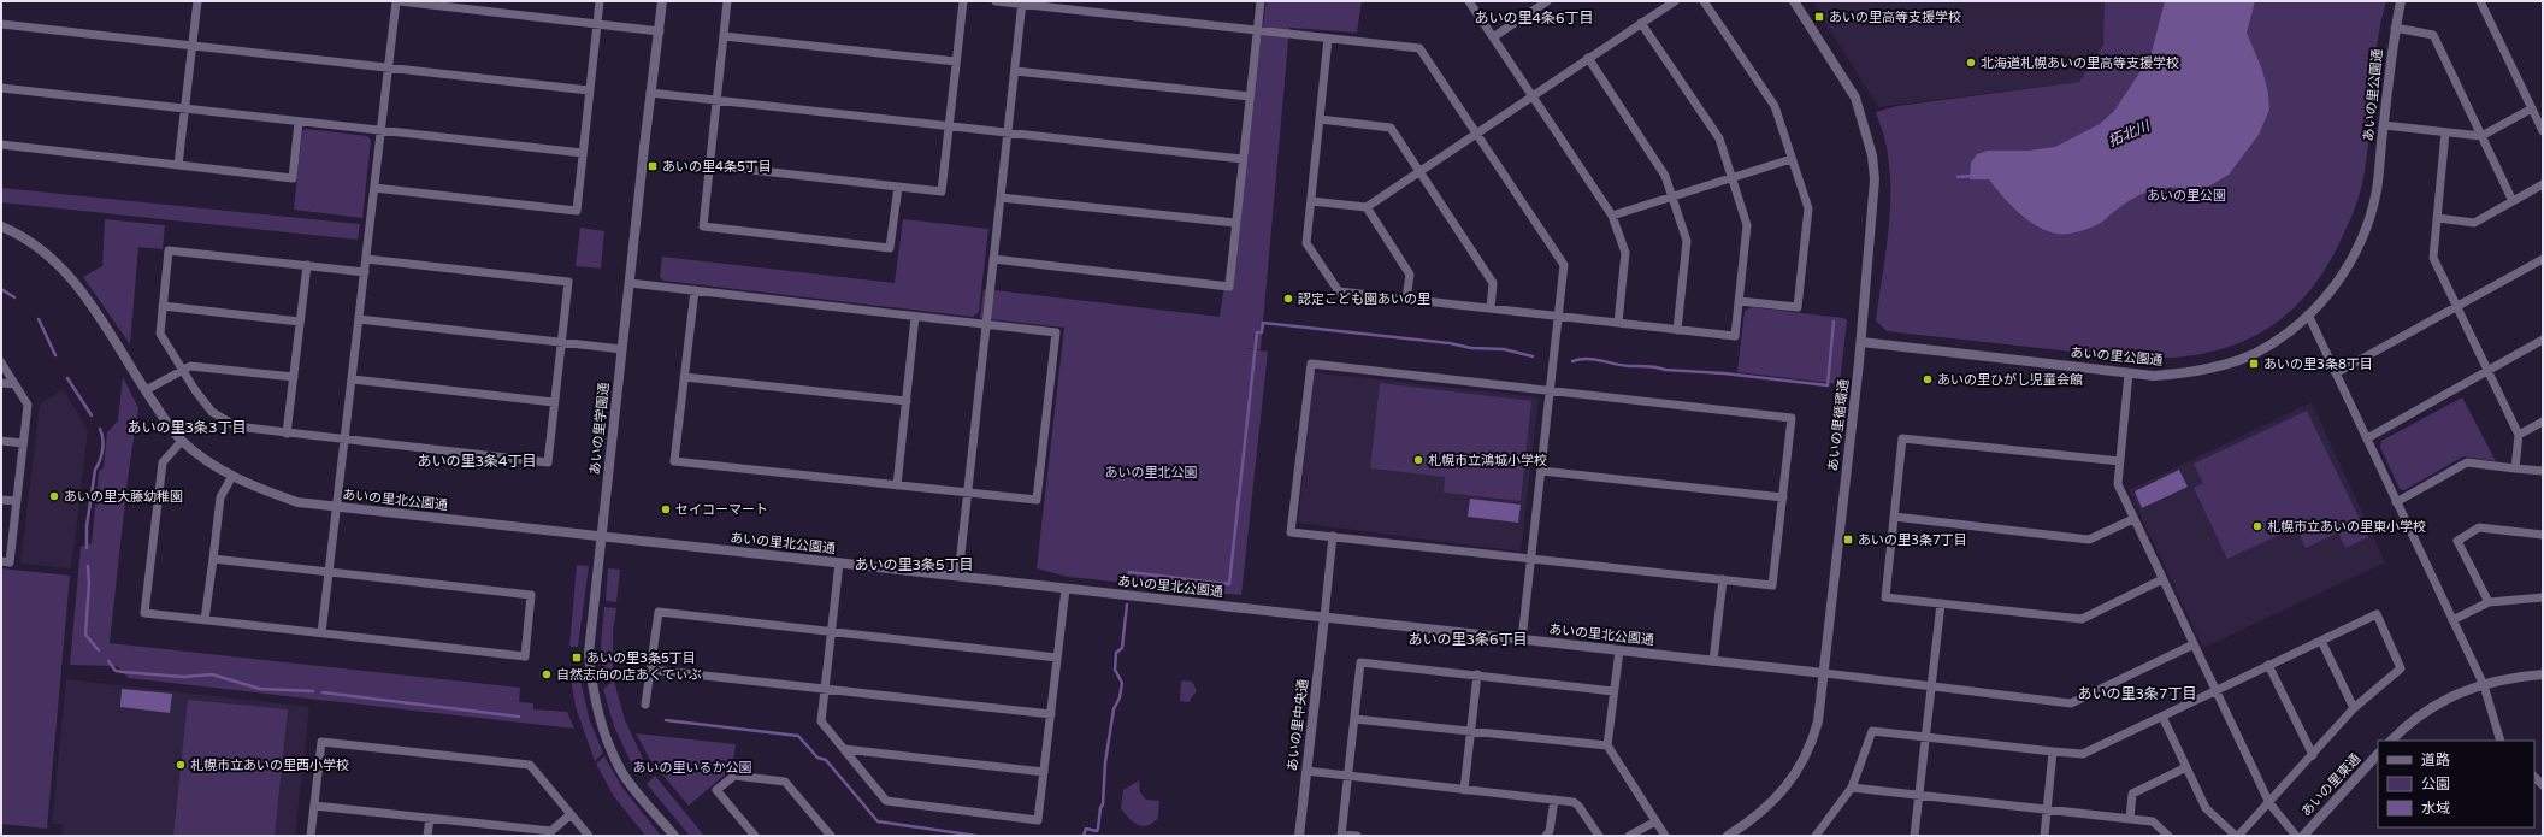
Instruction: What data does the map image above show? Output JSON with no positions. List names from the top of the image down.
{
  "streets": {
    "street": [
      "あいの里公園通",
      "あいの里循環通",
      "あいの里学園通",
      "あいの里北公園通",
      "あいの里中央通",
      "あいの里東通"
    ]
  },
  "crossings": [
    ["あいの里公園通", "あいの里循環通"],
    ["あいの里循環通", "あいの里北公園通"],
    ["あいの里学園通", "あいの里北公園通"],
    ["あいの里北公園通", "あいの里中央通"]
  ],
  "districts": [
    "あいの里4条6丁目",
    "あいの里3条3丁目",
    "あいの里3条4丁目",
    "あいの里3条5丁目",
    "あいの里3条6丁目",
    "あいの里3条7丁目"
  ],
  "water": ["拓北川"],
  "parks": ["あいの里公園", "あいの里北公園", "あいの里いるか公園"],
  "places": {
    "transit": [
      "あいの里高等支援学校",
      "あいの里4条5丁目",
      "あいの里3条8丁目",
      "あいの里3条7丁目",
      "あいの里3条5丁目"
    ],
    "other": [
      "北海道札幌あいの里高等支援学校",
      "認定こども園あいの里",
      "あいの里ひがし児童会館",
      "札幌市立鴻城小学校",
      "あいの里大藤幼稚園",
      "セイコーマート",
      "札幌市立あいの里東小学校",
      "自然志向の店あくてぃぶ",
      "札幌市立あいの里西小学校"
    ]
  },
  "legend": ["道路", "公園", "水域"]
}
